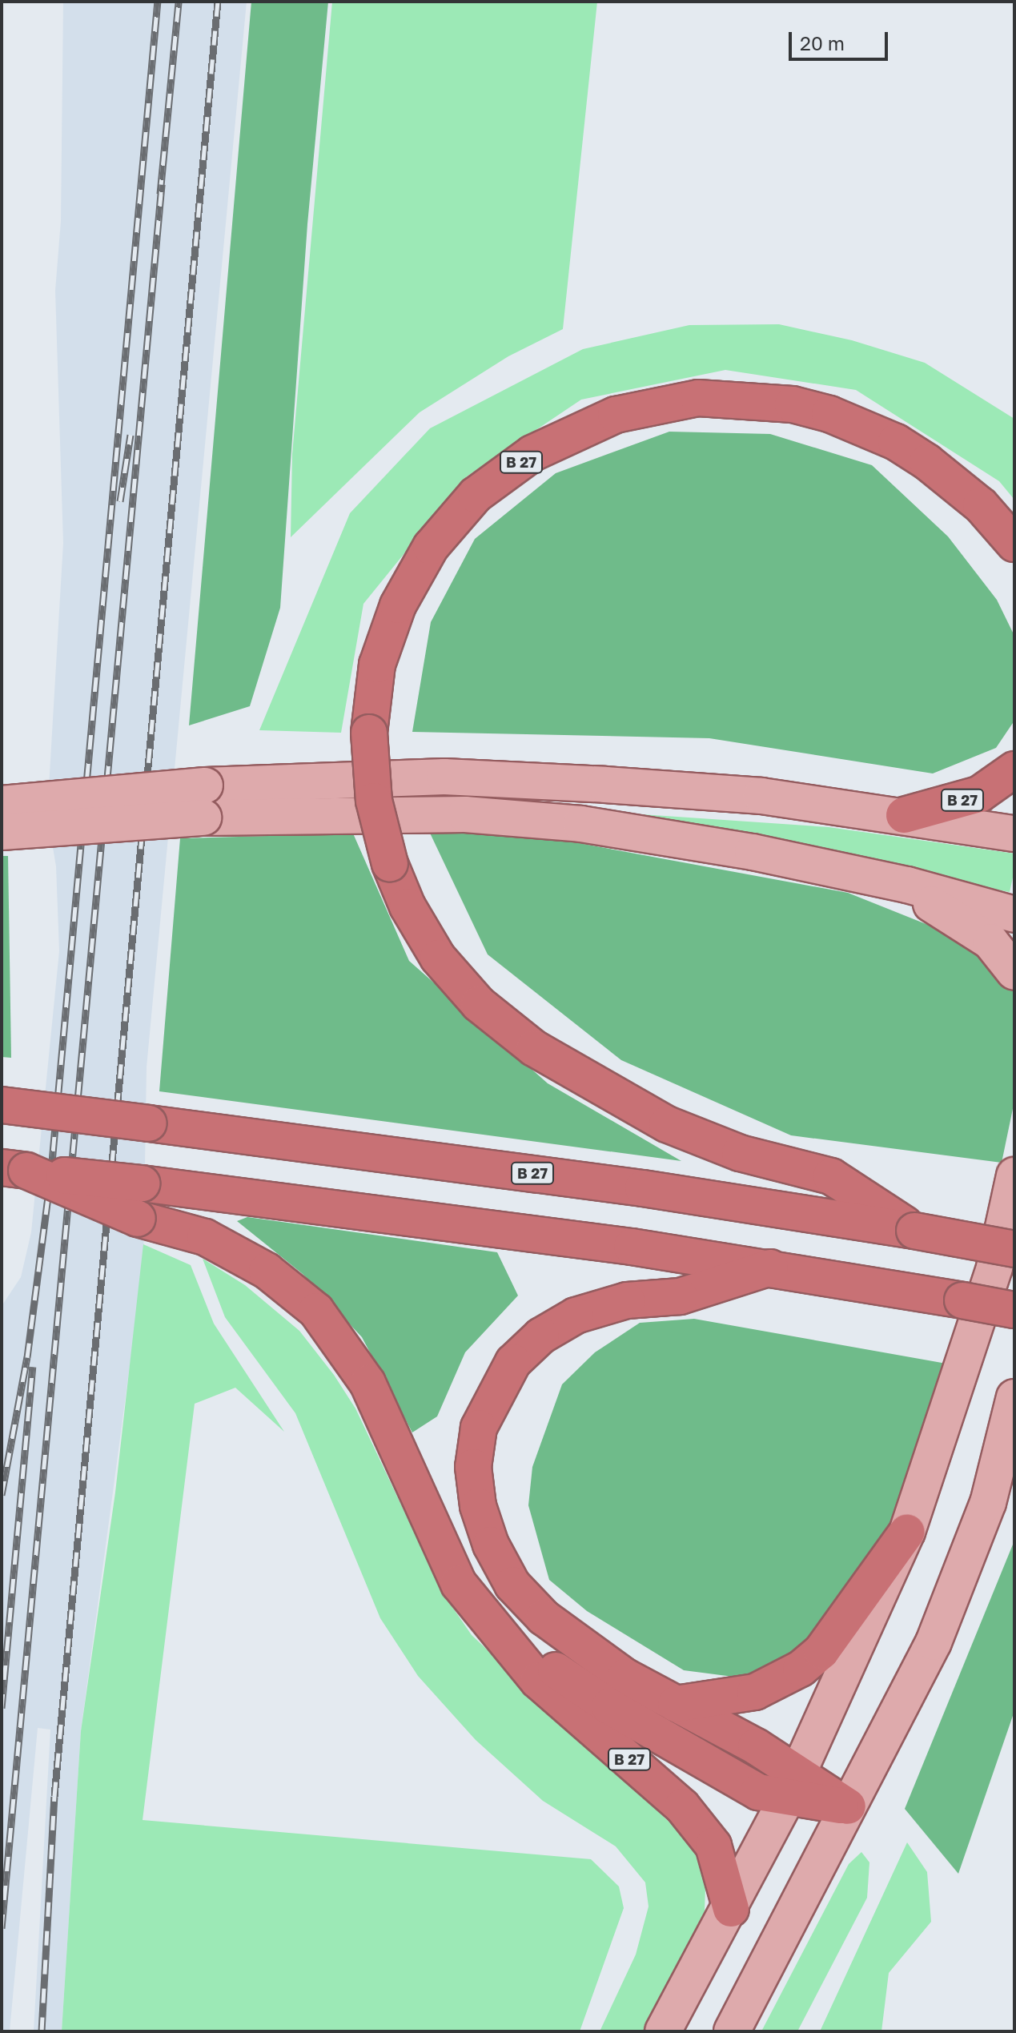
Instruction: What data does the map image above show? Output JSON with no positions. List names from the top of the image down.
{
  "streets": {
    "highway": ["B 27"]
  },
  "scale_bar": "20 m"
}
